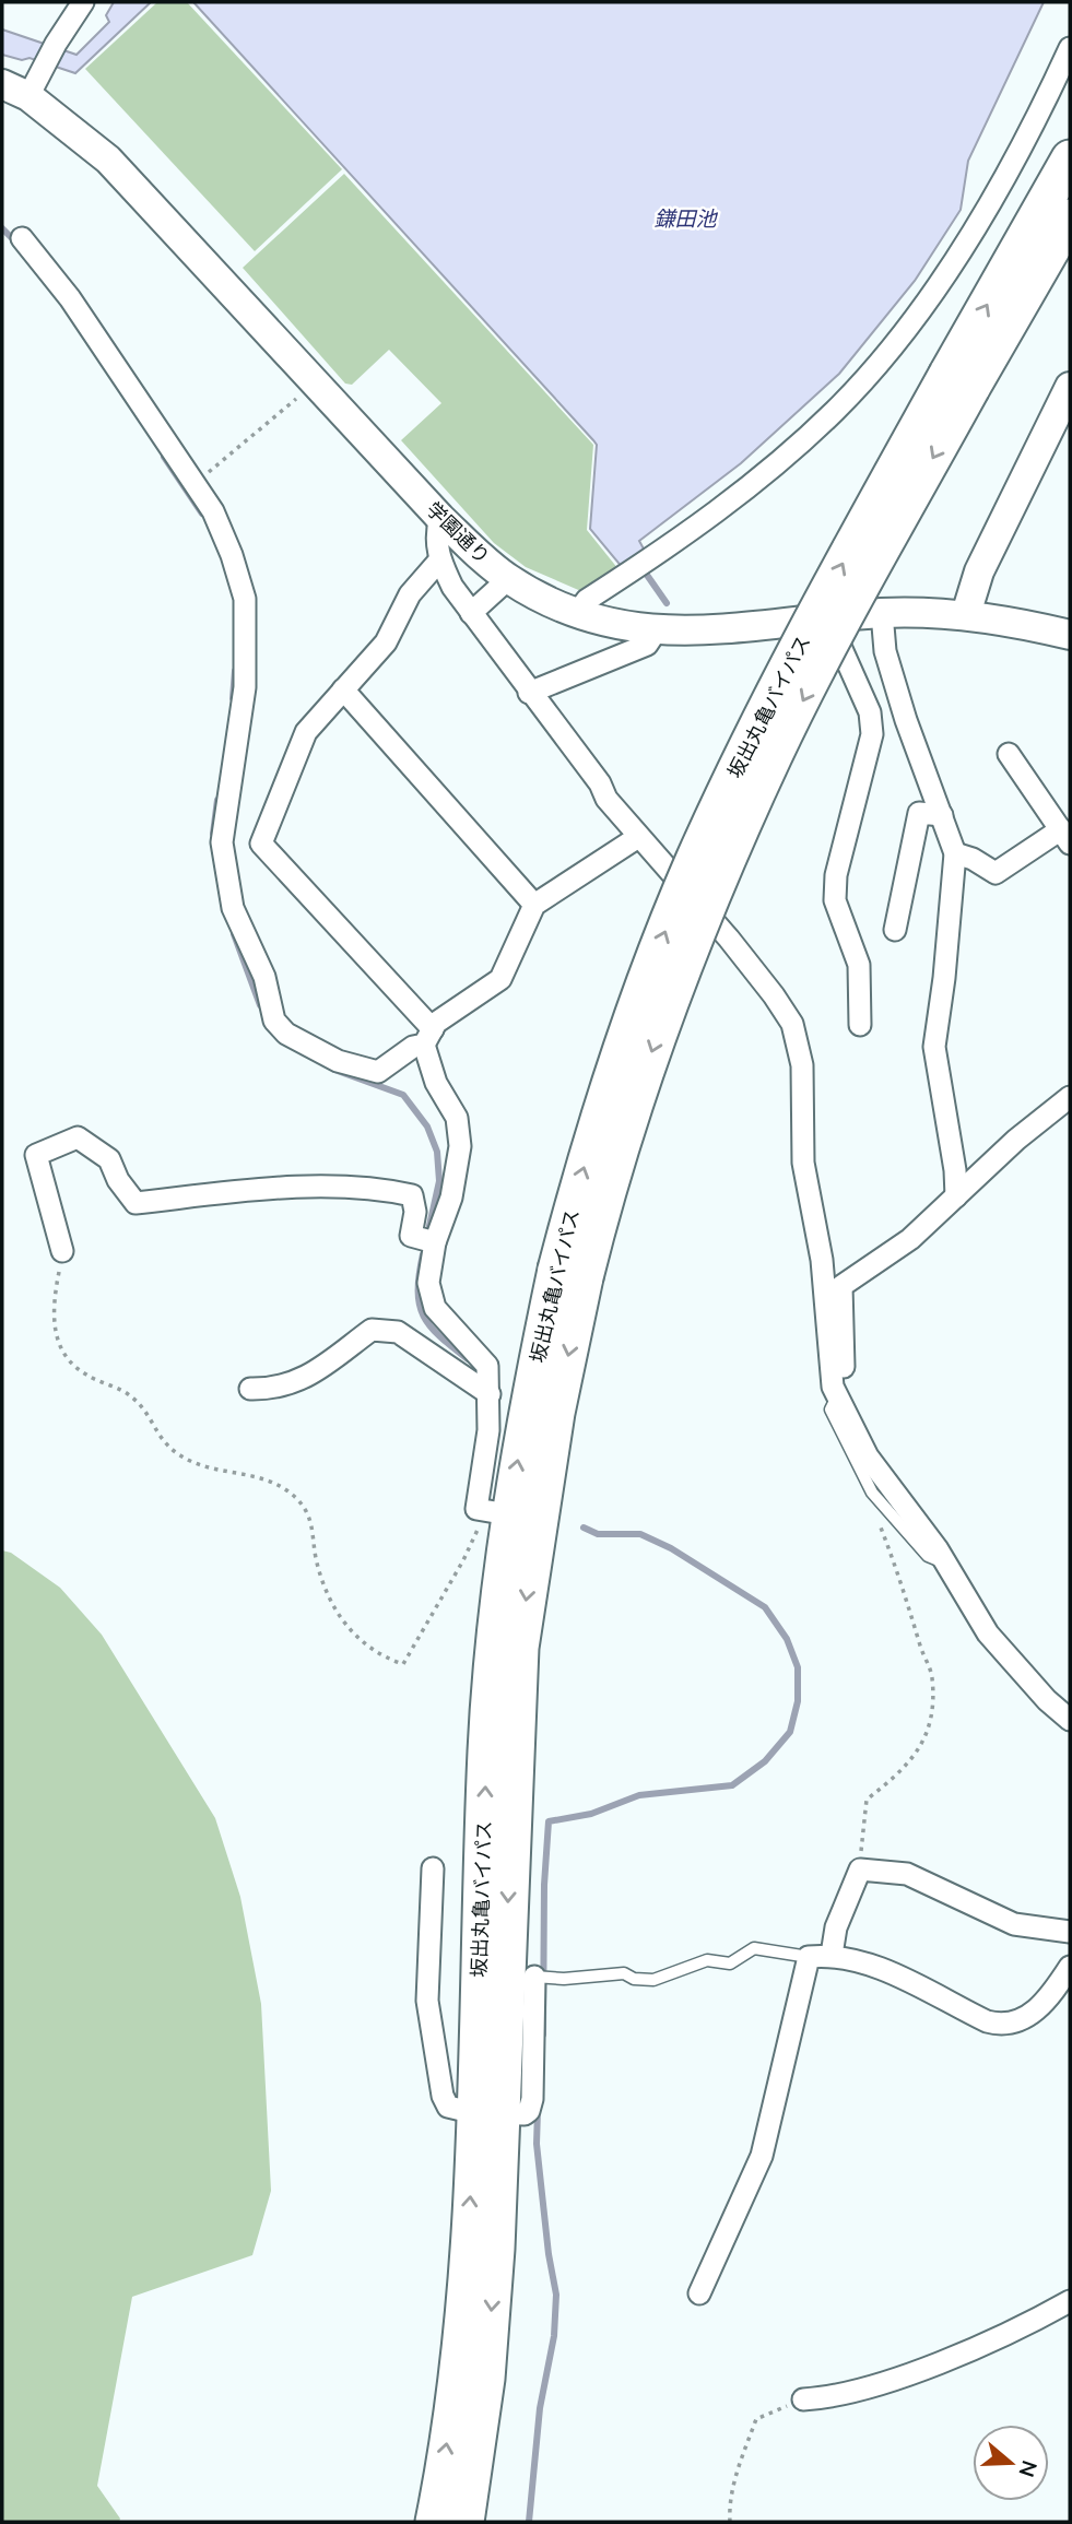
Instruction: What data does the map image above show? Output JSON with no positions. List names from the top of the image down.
{
  "streets": {
    "highway": ["坂出丸亀バイパス"],
    "street": ["学園通り"]
  },
  "water": ["鎌田池"],
  "north": "right"
}
